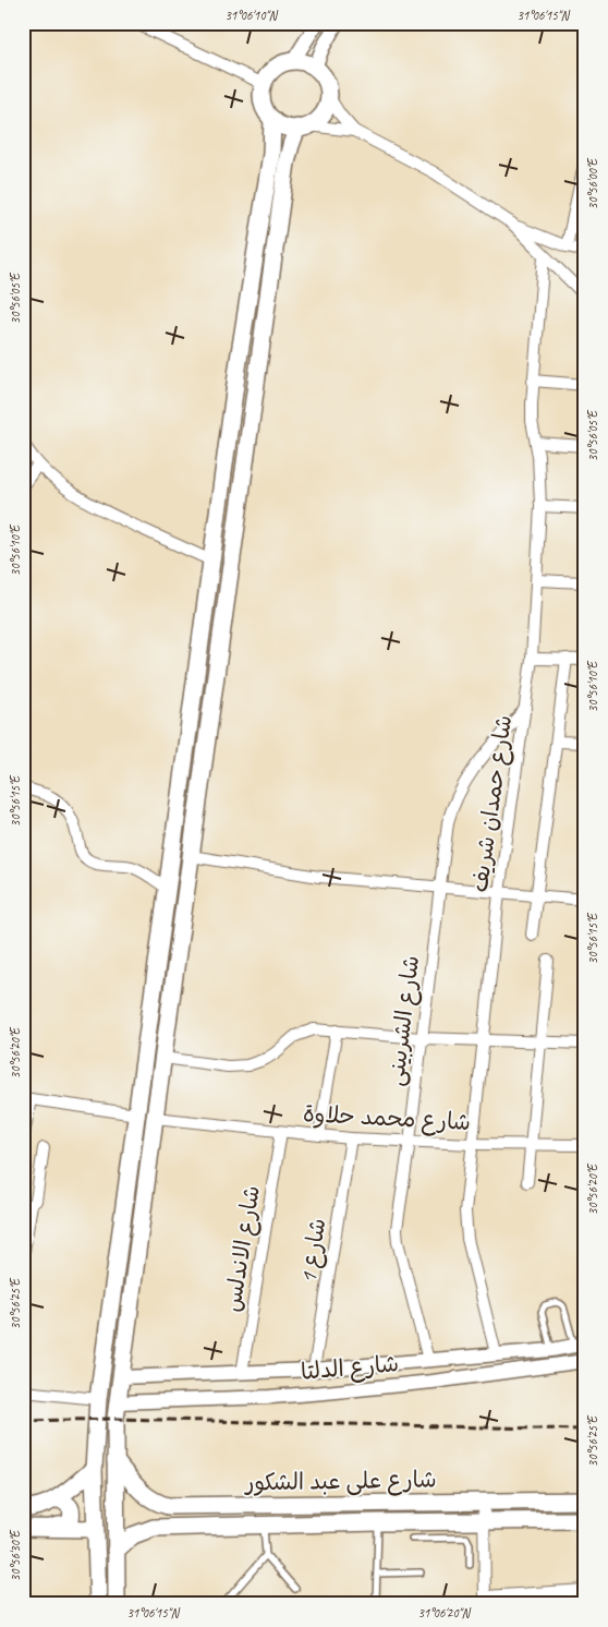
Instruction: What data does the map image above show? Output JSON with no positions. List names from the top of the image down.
{
  "streets": {
    "main road": ["شارع على عبد الشكور"],
    "street": [
      "شارع حمدان شريف",
      "شارع الشربينى",
      "شارع محمد حلاوة",
      "شارع الاندلس",
      "شارع 1",
      "شارع الدلتا"
    ]
  },
  "crossings": [
    ["شارع حمدان شريف", "شارع الشربينى"],
    ["شارع حمدان شريف", "شارع محمد حلاوة"],
    ["شارع حمدان شريف", "شارع الدلتا"],
    ["شارع الشربينى", "شارع محمد حلاوة"],
    ["شارع الشربينى", "شارع الدلتا"],
    ["شارع محمد حلاوة", "شارع الاندلس"],
    ["شارع محمد حلاوة", "شارع 1"],
    ["شارع الاندلس", "شارع الدلتا"],
    ["شارع 1", "شارع الدلتا"]
  ],
  "coordinates": [
    "31°06'10\"N",
    "31°06'15\"N",
    "30°56'00\"E",
    "30°56'05\"E",
    "30°56'10\"E",
    "30°56'15\"E",
    "30°56'20\"E",
    "30°56'25\"E",
    "30°56'30\"E",
    "31°06'20\"N"
  ]
}
